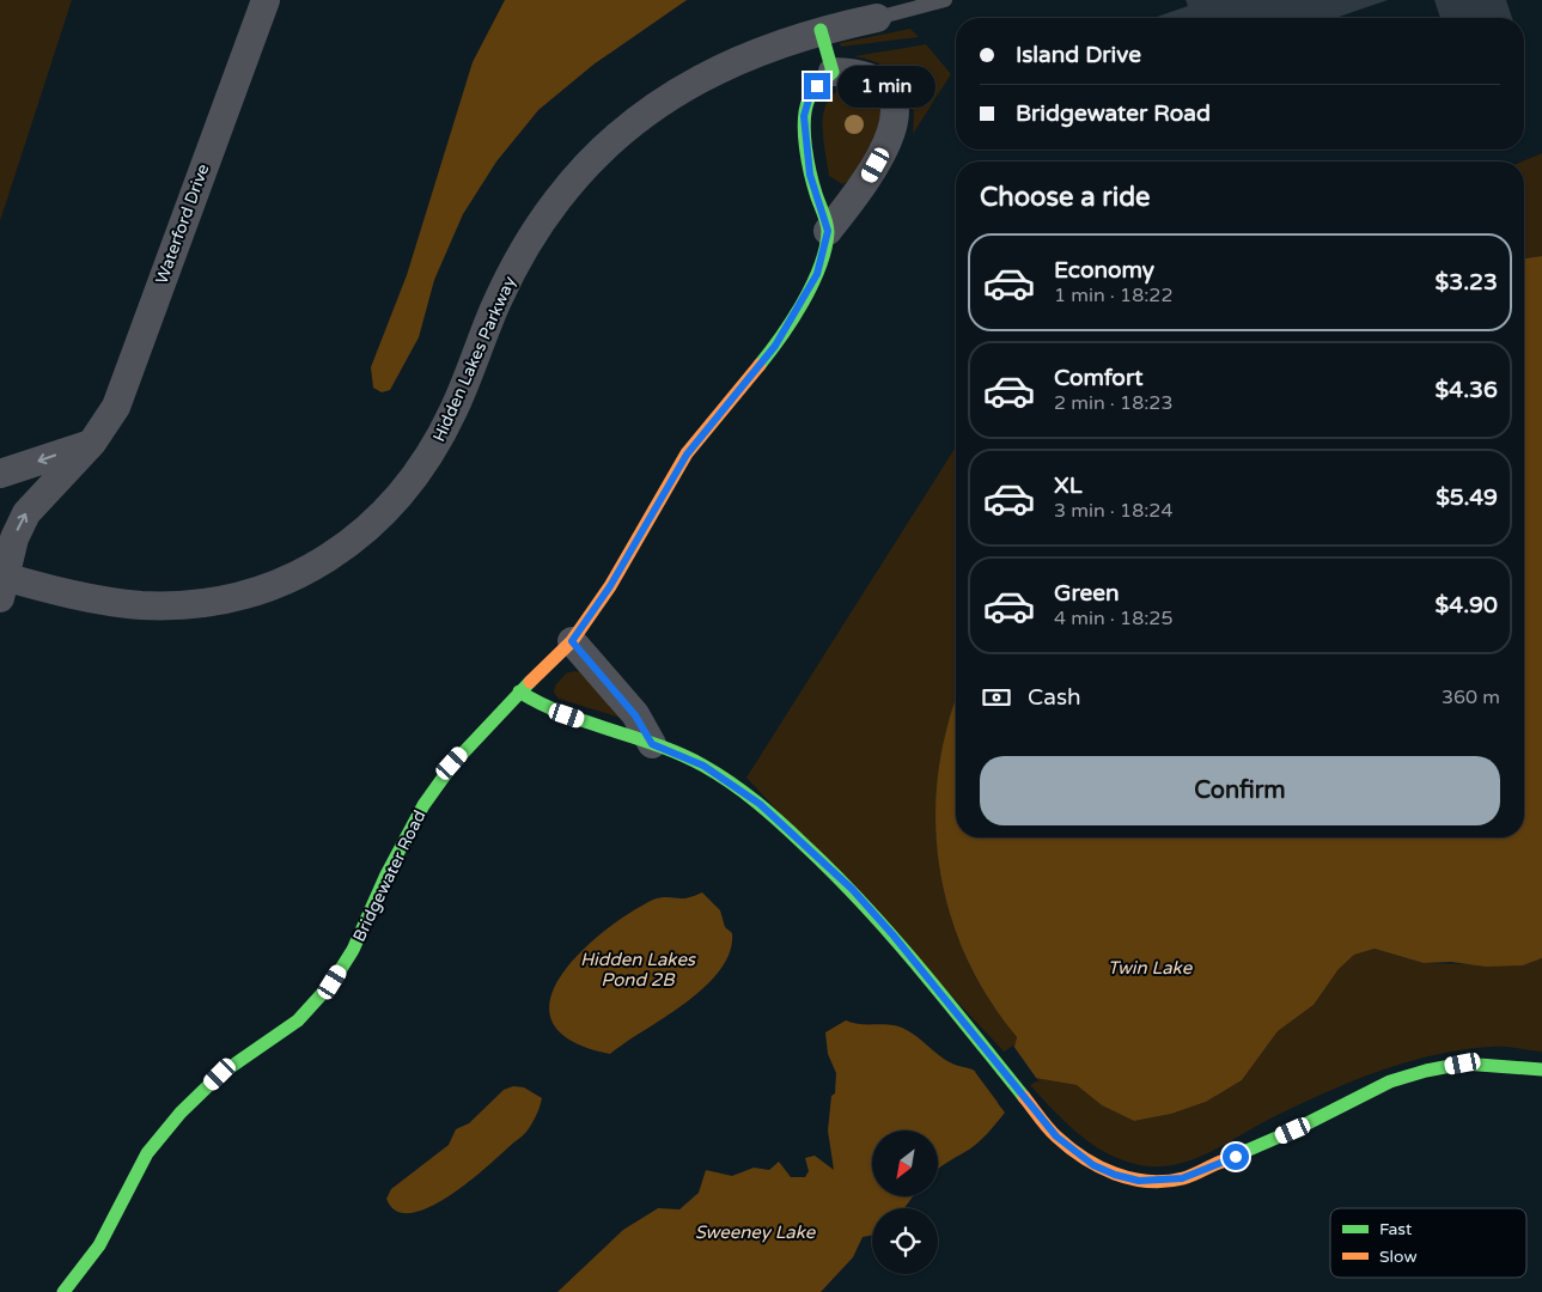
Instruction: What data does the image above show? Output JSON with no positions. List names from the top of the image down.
{
  "streets": {
    "street": ["Waterford Drive", "Hidden Lakes Parkway", "Bridgewater Road"]
  },
  "crossings": [
    ["Waterford Drive", "Hidden Lakes Parkway"]
  ],
  "water": ["Hidden Lakes Pond 2B", "Twin Lake", "Sweeney Lake"],
  "legend": ["Fast", "Slow"],
  "north": "bottom left",
  "page": {
    "banner": ["Island Drive", "Bridgewater Road"],
    "bubble": "1 min",
    "heading": "Choose a ride",
    "list": [
      {
        "name": "Economy",
        "note": "1 min · 18:22",
        "value": "$3.23"
      },
      {
        "name": "Comfort",
        "note": "2 min · 18:23",
        "value": "$4.36"
      },
      {
        "name": "XL",
        "note": "3 min · 18:24",
        "value": "$5.49"
      },
      {
        "name": "Green",
        "note": "4 min · 18:25",
        "value": "$4.90"
      }
    ],
    "pay": ["Cash", "360 m"],
    "buttons": "Confirm"
  }
}
